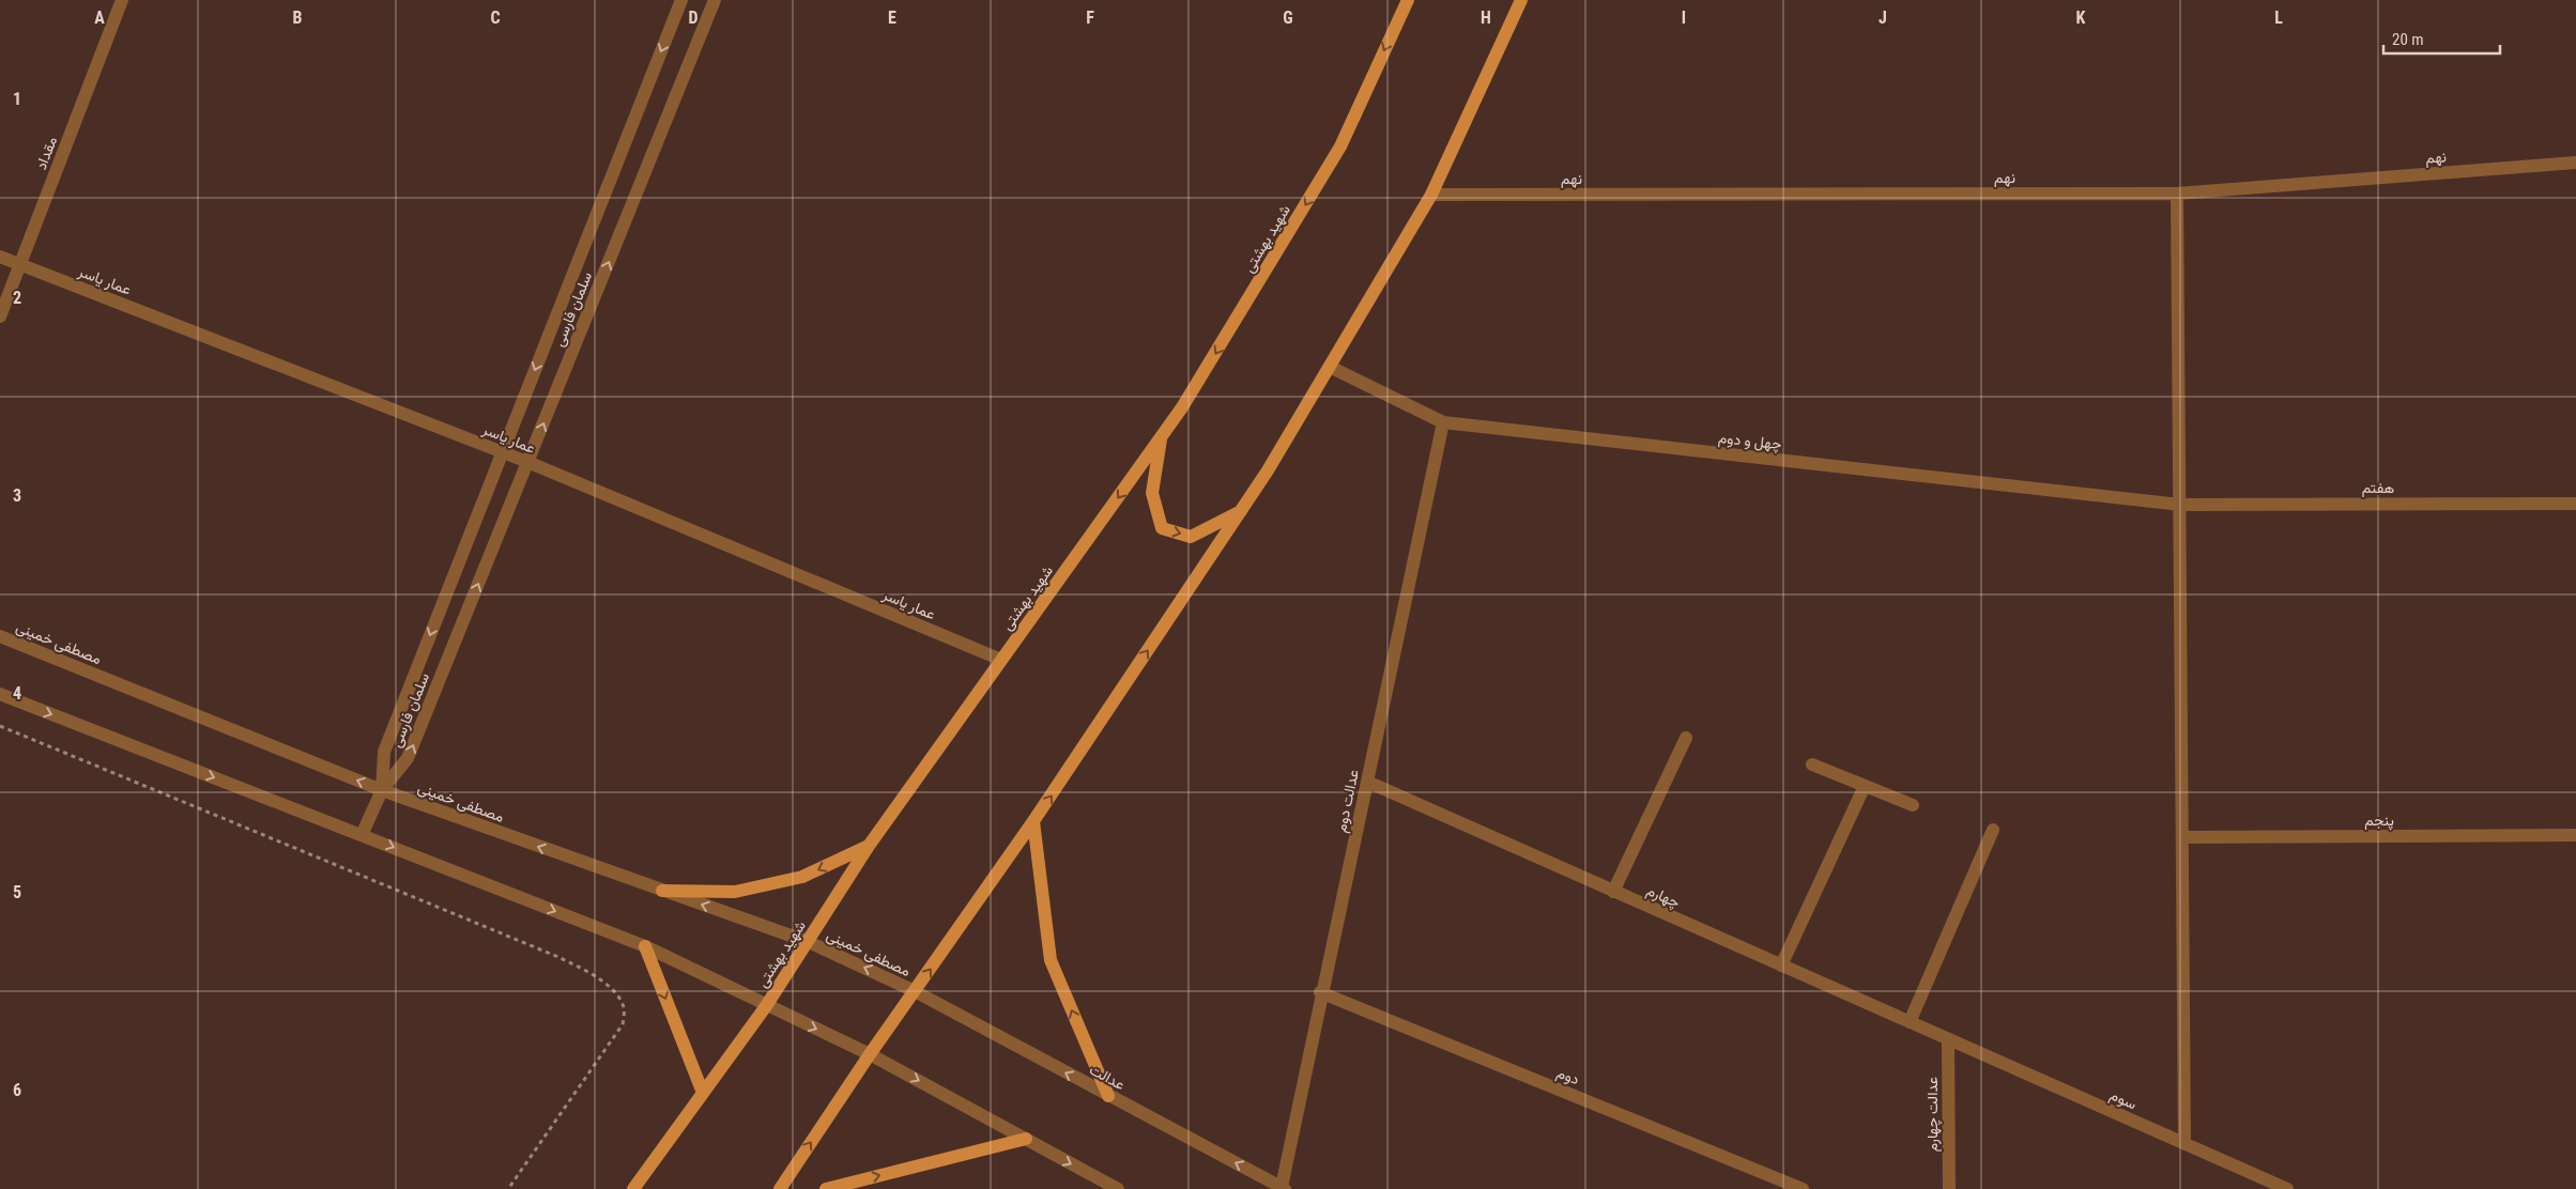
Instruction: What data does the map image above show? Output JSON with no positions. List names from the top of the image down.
{
  "streets": {
    "main road": ["شهید بهشتی"],
    "street": [
      "مقداد",
      "نهم",
      "عمار یاسر",
      "سلمان فارسی",
      "چهل و دوم",
      "هفتم",
      "مصطفی خمینی",
      "عدالت دوم",
      "پنجم",
      "چهارم",
      "دوم",
      "عدالت",
      "سوم",
      "عدالت چهارم"
    ]
  },
  "crossings": [
    ["مقداد", "عمار یاسر"],
    ["شهید بهشتی", "عمار یاسر"],
    ["شهید بهشتی", "مصطفی خمینی"],
    ["عمار یاسر", "سلمان فارسی"],
    ["سلمان فارسی", "مصطفی خمینی"],
    ["چهل و دوم", "هفتم"],
    ["چهل و دوم", "عدالت دوم"],
    ["مصطفی خمینی", "عدالت"],
    ["عدالت دوم", "چهارم"],
    ["عدالت دوم", "دوم"],
    ["عدالت دوم", "عدالت"],
    ["چهارم", "سوم"],
    ["چهارم", "عدالت چهارم"],
    ["سوم", "عدالت چهارم"]
  ],
  "scale_bar": "20 m",
  "grid": {
    "columns": [
      "A",
      "B",
      "C",
      "D",
      "E",
      "F",
      "G",
      "H",
      "I",
      "J",
      "K",
      "L"
    ],
    "rows": [
      "1",
      "2",
      "3",
      "4",
      "5",
      "6"
    ]
  }
}
